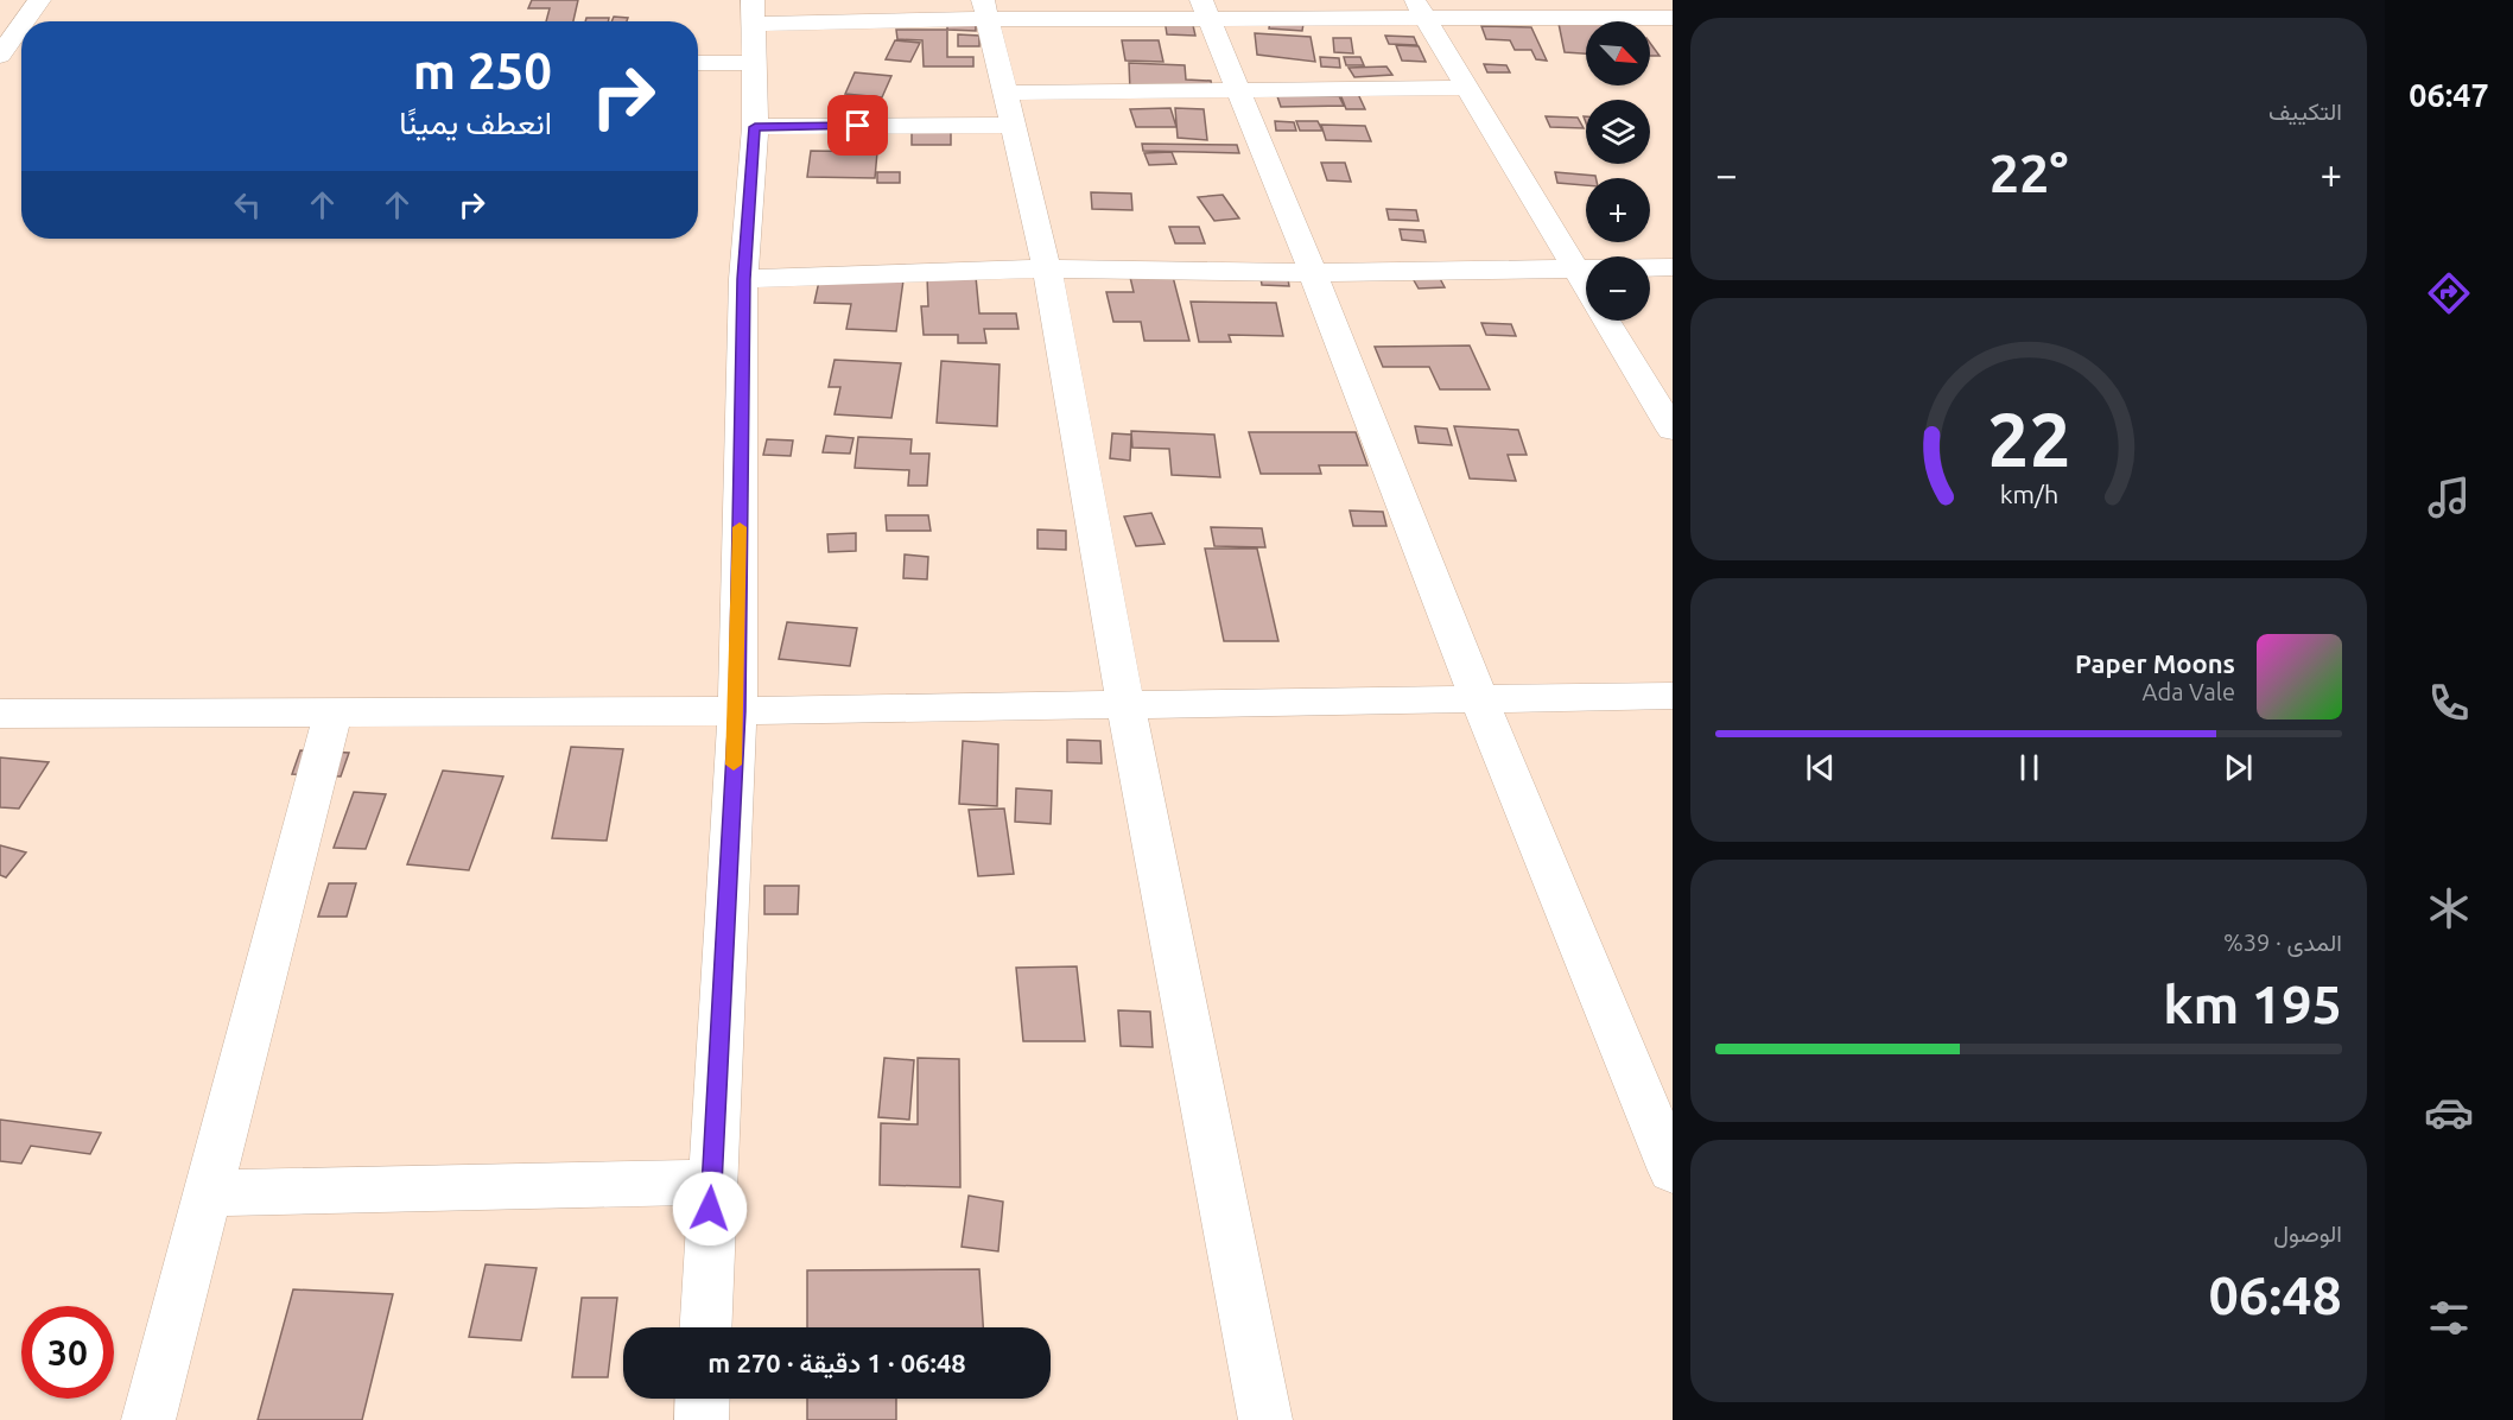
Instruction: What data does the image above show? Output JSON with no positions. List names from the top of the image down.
{
  "north": "bottom right",
  "page": {
    "tabs": "06:47",
    "tile": [
      "التكييف",
      ["المدى · 39%", "195 km"],
      ["الوصول", "06:48"]
    ],
    "map_buttons": ["+", "−"],
    "turn": ["250 m", "انعطف يمينًا"],
    "heat": ["−", "22°", "+"],
    "song": ["Paper Moons", "Ada Vale"],
    "limit": "30",
    "trip": "06:48 · 1 دقيقة · 270 m",
    "gauge": ["22", "km/h"]
  }
}
